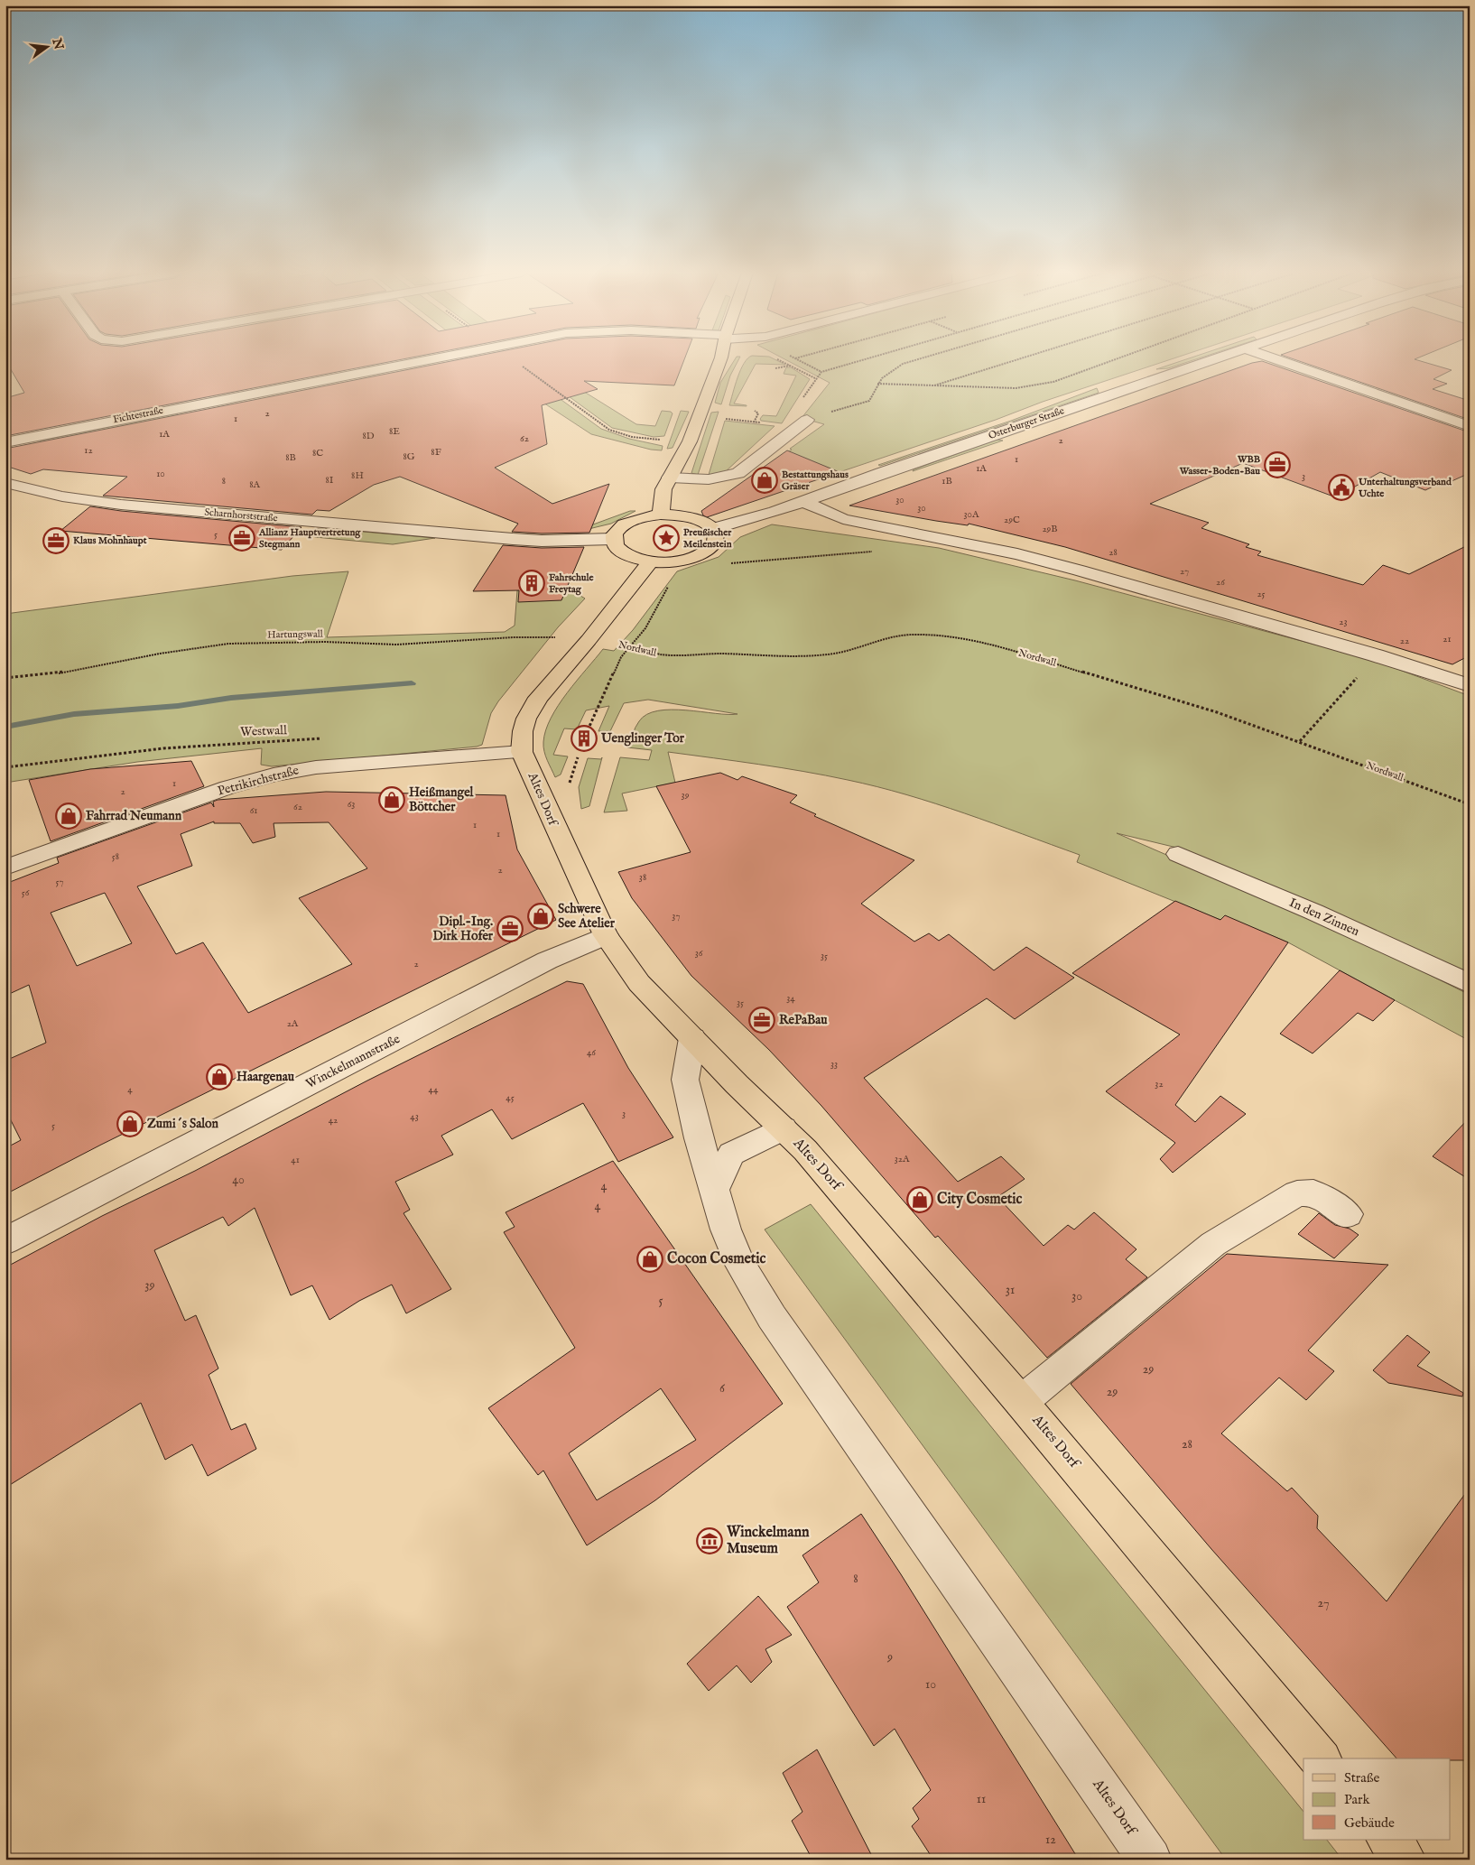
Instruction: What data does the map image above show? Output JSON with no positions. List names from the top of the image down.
{
  "streets": {
    "main road": ["Altes Dorf"],
    "street": [
      "Fichtestraße",
      "Osterburger Straße",
      "Scharnhorststraße",
      "Petrikirchstraße",
      "In den Zinnen",
      "Winckelmannstraße"
    ],
    "path": ["Hartungswall", "Nordwall", "Westwall"]
  },
  "crossings": [
    ["Hartungswall", "Nordwall"],
    ["Hartungswall", "Altes Dorf"],
    ["Nordwall", "Altes Dorf"],
    ["Petrikirchstraße", "Altes Dorf"],
    ["Altes Dorf", "Winckelmannstraße"]
  ],
  "places": {
    "office": [
      "WBB Wasser-Boden-Bau",
      "Allianz Hauptvertretung Stegmann",
      "Klaus Mohnhaupt",
      "Dipl.-Ing. Dirk Hofer",
      "RePaBau"
    ],
    "shop": [
      "Bestattungshaus Gräser",
      "Heißmangel Böttcher",
      "Fahrrad Neumann",
      "Schwere See Atelier",
      "Haargenau",
      "Zumi´s Salon",
      "City Cosmetic",
      "Cocon Cosmetic"
    ],
    "public building": ["Unterhaltungsverband Uchte"],
    "place": ["Preußischer Meilenstein"],
    "building": ["Fahrschule Freytag", "Uenglinger Tor"],
    "museum": ["Winckelmann Museum"]
  },
  "house_numbers": [
    "2",
    "1",
    "8E",
    "1A",
    "8D",
    "62",
    "2",
    "12",
    "8F",
    "8C",
    "8G",
    "8B",
    "1",
    "1A",
    "10",
    "8H",
    "3",
    "8I",
    "8",
    "1B",
    "8A",
    "30",
    "30",
    "30A",
    "29C",
    "29B",
    "5",
    "28",
    "27",
    "26",
    "25",
    "23",
    "21",
    "22",
    "1",
    "2",
    "39",
    "63",
    "62",
    "61",
    "1",
    "1",
    "58",
    "2",
    "38",
    "57",
    "56",
    "37",
    "36",
    "35",
    "2",
    "34",
    "35",
    "2A",
    "46",
    "33",
    "32",
    "4",
    "44",
    "45",
    "3",
    "43",
    "42",
    "5",
    "32A",
    "41",
    "40",
    "4",
    "4",
    "39",
    "31",
    "30",
    "5",
    "29",
    "6",
    "29",
    "28",
    "8",
    "27",
    "9",
    "10",
    "11",
    "12"
  ],
  "legend": ["Straße", "Park", "Gebäude"],
  "north": "right"
}
